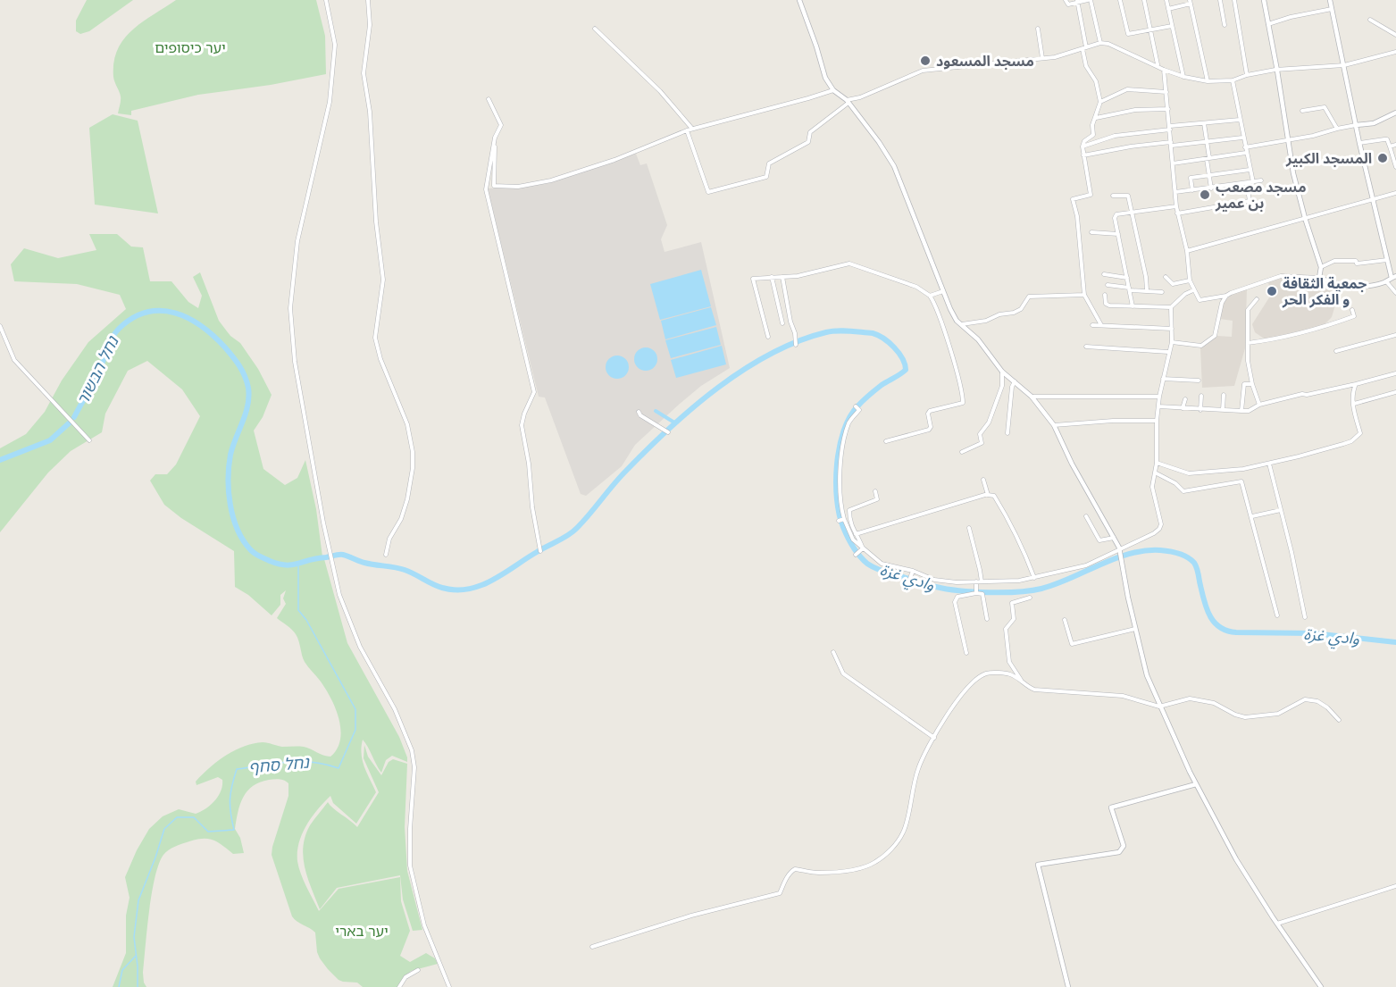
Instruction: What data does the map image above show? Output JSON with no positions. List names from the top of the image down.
{
  "water": ["נחל הבשור", "وادي غزة", "נחל סחף"],
  "parks": ["יער כיסופים", "יער בארי"],
  "places": [
    "مسجد المسعود",
    "المسجد الكبير",
    "مسجد مصعب بن عمير",
    "جمعية الثقافة و الفكر الحر"
  ]
}
